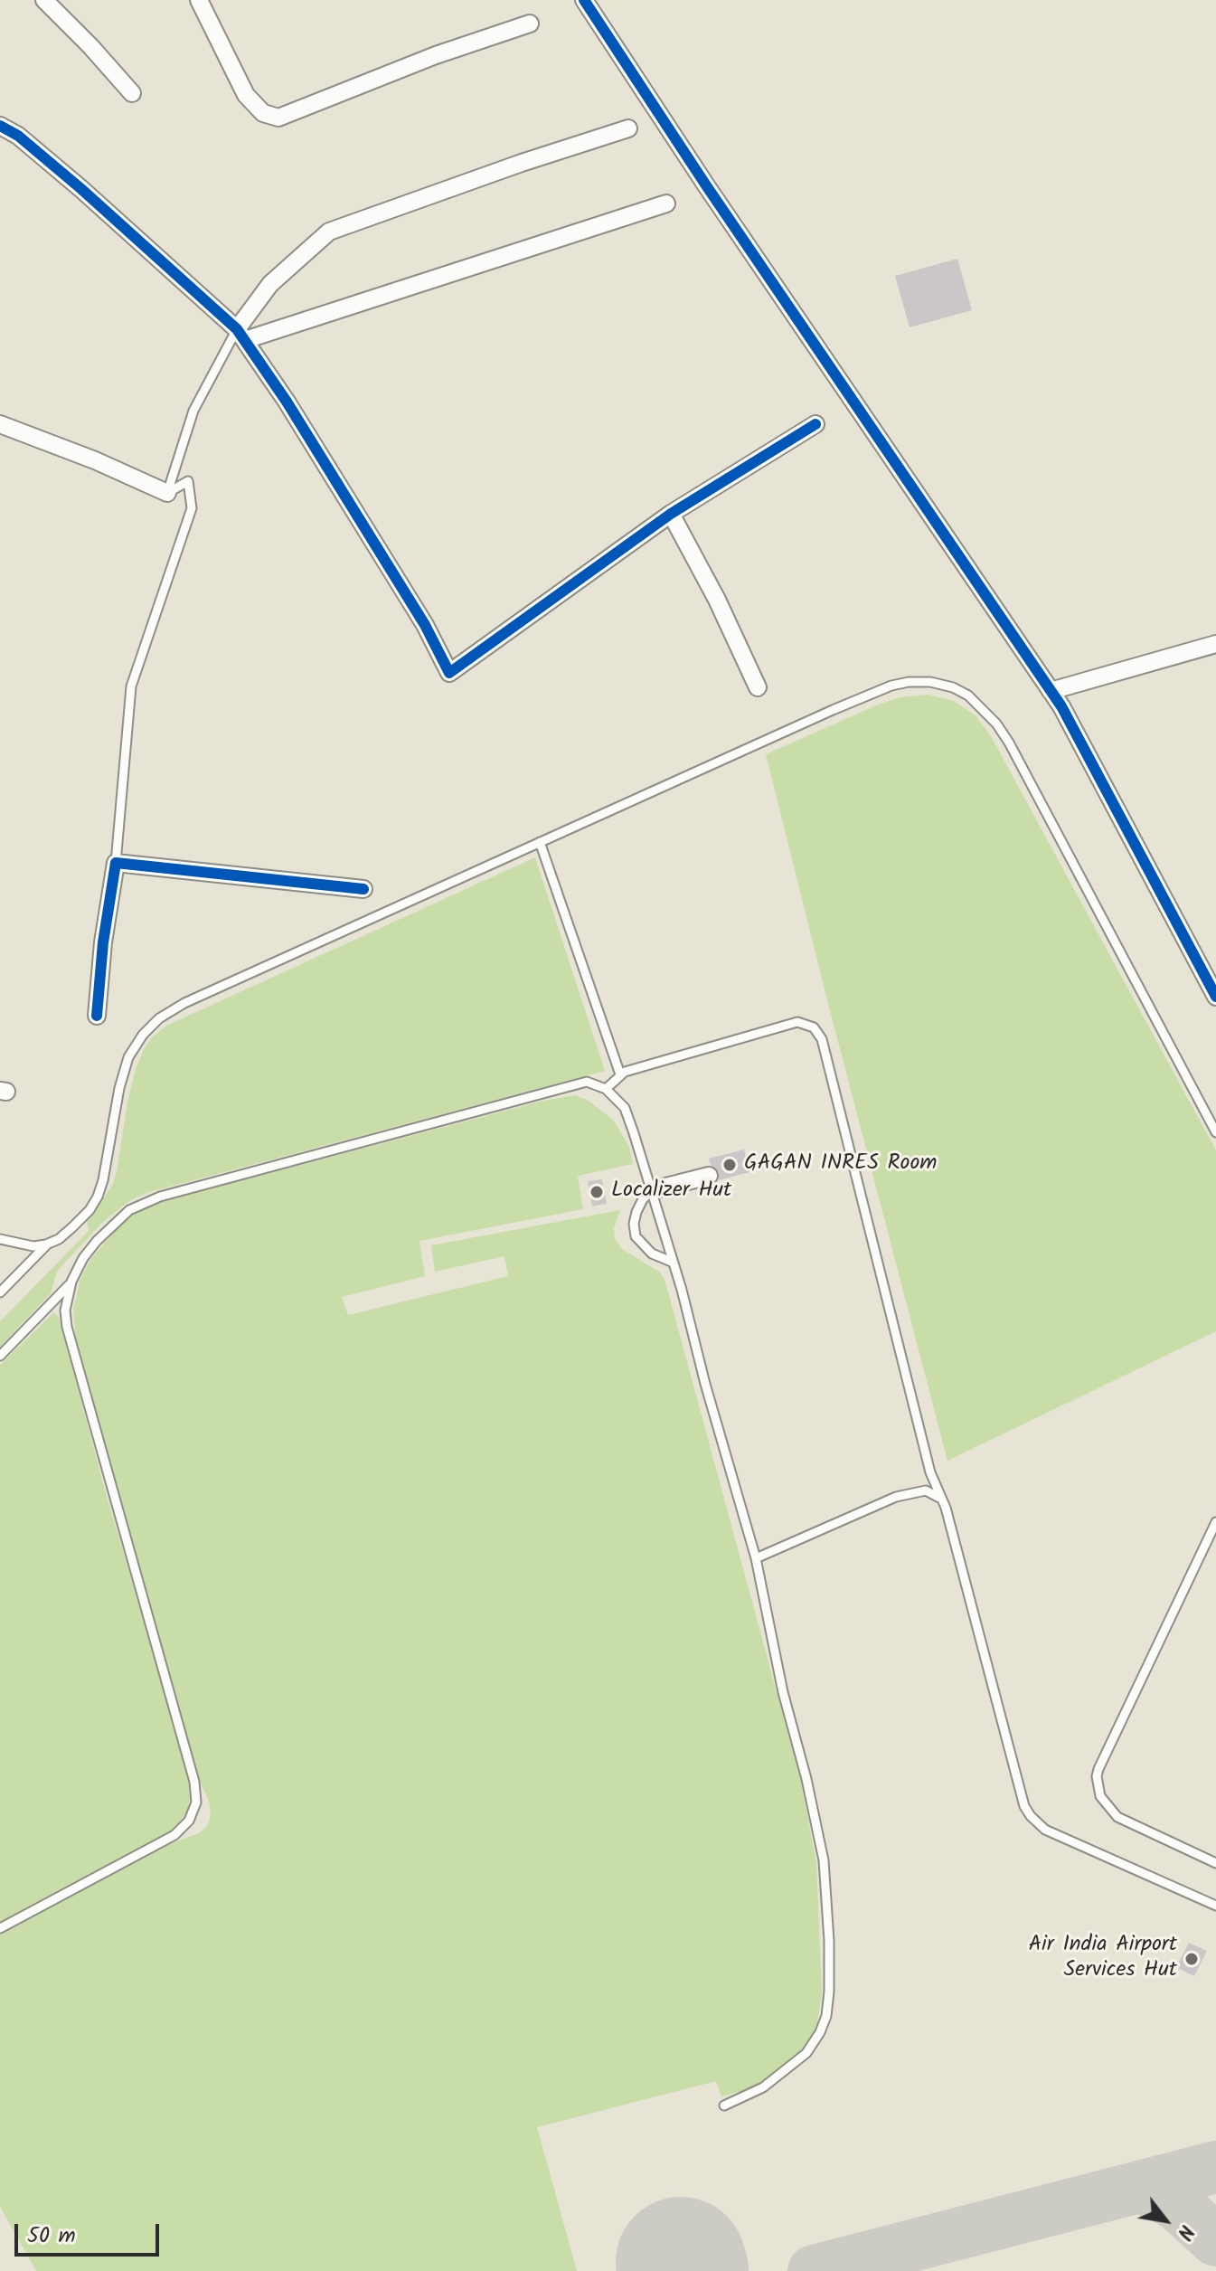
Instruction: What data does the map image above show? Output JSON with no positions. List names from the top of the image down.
{
  "places": ["GAGAN INRES Room", "Localizer Hut", "Air India Airport Services Hut"],
  "scale_bar": "50 m",
  "north": "bottom right"
}
